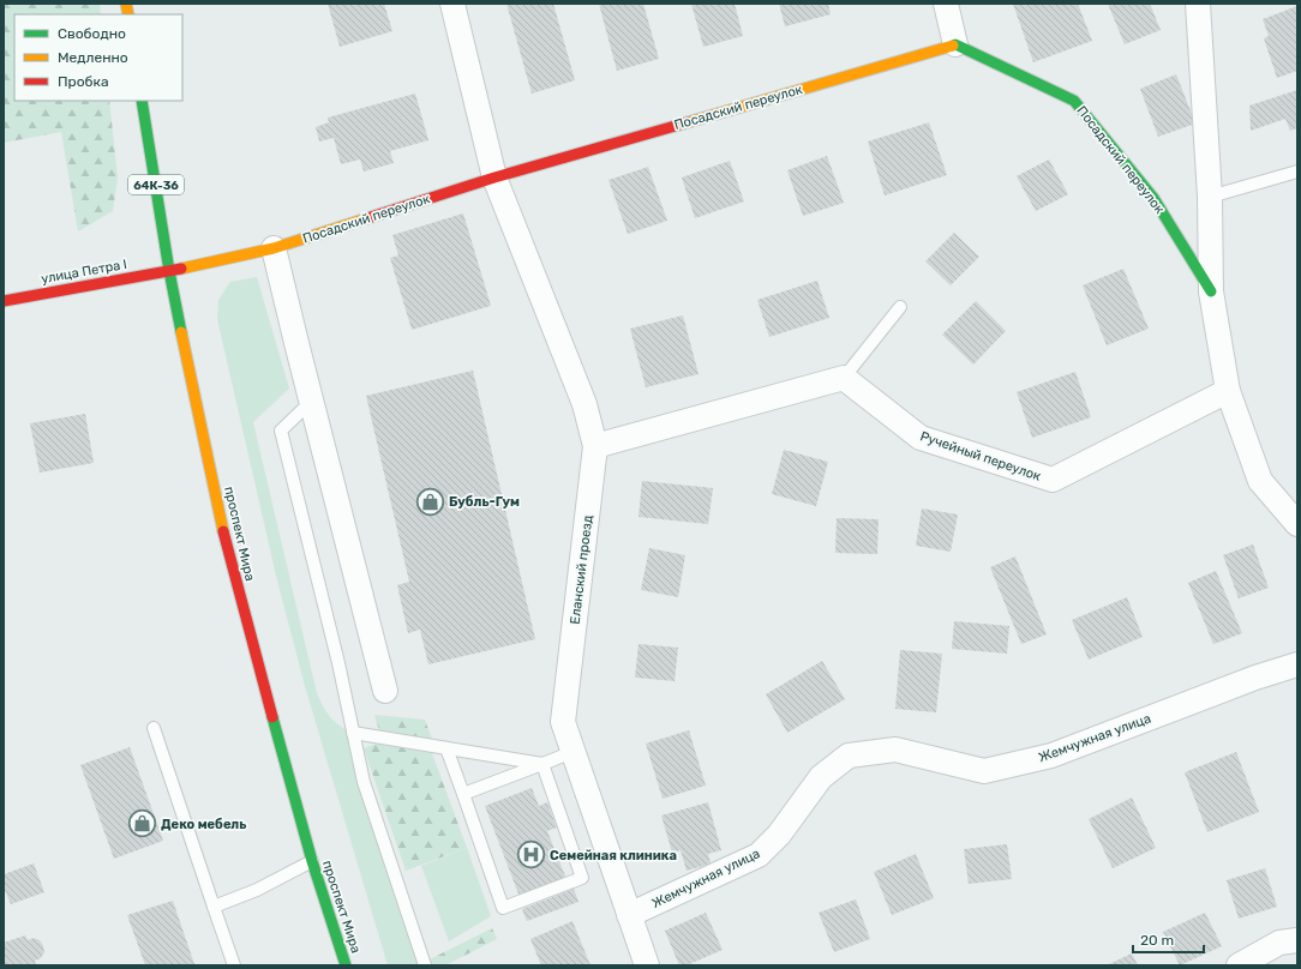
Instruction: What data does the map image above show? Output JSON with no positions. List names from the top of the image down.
{
  "streets": {
    "street": [
      "Посадский переулок",
      "64К-36",
      "улица Петра I",
      "Ручейный переулок",
      "проспект Мира",
      "Еланский проезд",
      "Жемчужная улица"
    ]
  },
  "crossings": [
    ["Посадский переулок", "улица Петра I"],
    ["Посадский переулок", "Ручейный переулок"],
    ["Посадский переулок", "проспект Мира"],
    ["Посадский переулок", "Еланский проезд"],
    ["улица Петра I", "проспект Мира"],
    ["Еланский проезд", "Жемчужная улица"]
  ],
  "places": {
    "shop": ["Бубль-Гум", "Деко мебель"],
    "hospital": ["Семейная клиника"]
  },
  "legend": ["Свободно", "Медленно", "Пробка"],
  "scale_bar": "20 m"
}
